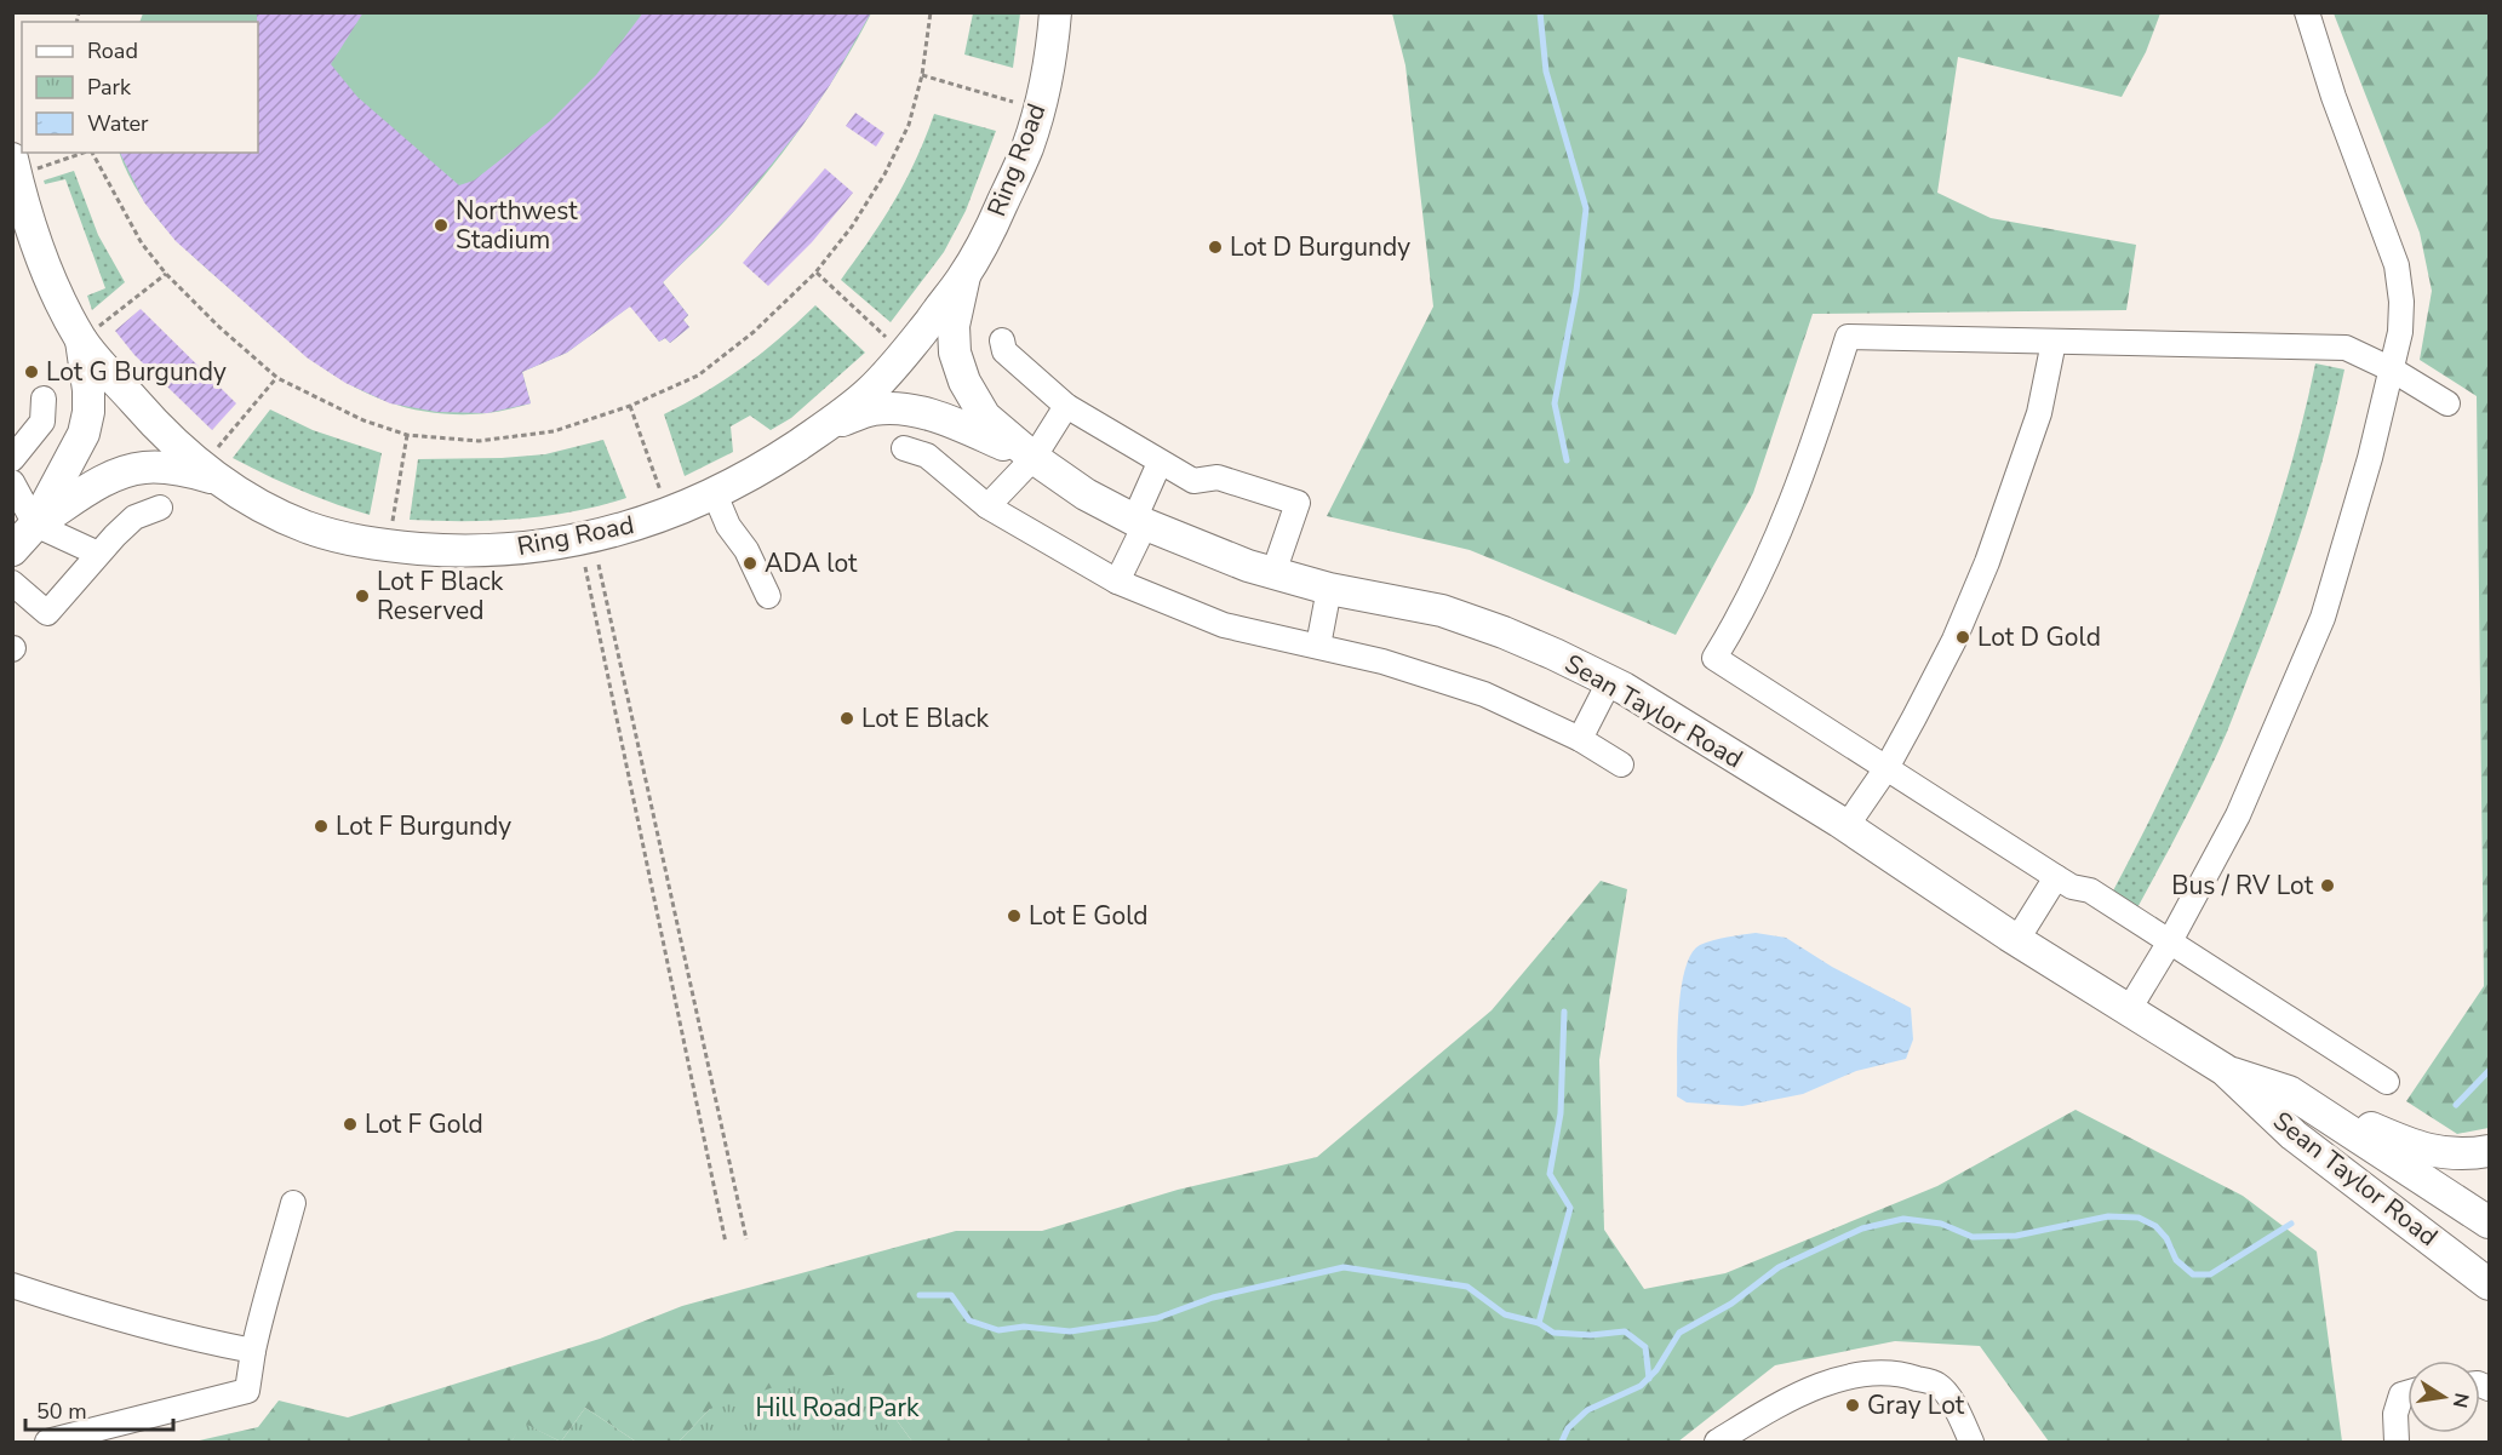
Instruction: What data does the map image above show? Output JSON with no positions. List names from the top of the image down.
{
  "streets": {
    "main road": ["Ring Road", "Sean Taylor Road"]
  },
  "crossings": [
    ["Ring Road", "Sean Taylor Road"]
  ],
  "parks": ["Hill Road Park"],
  "places": [
    "Northwest Stadium",
    "Lot D Burgundy",
    "Lot G Burgundy",
    "ADA lot",
    "Lot F Black Reserved",
    "Lot D Gold",
    "Lot E Black",
    "Lot F Burgundy",
    "Bus / RV Lot",
    "Lot E Gold",
    "Lot F Gold",
    "Gray Lot"
  ],
  "legend": ["Road", "Park", "Water"],
  "scale_bar": "50 m",
  "north": "right"
}
